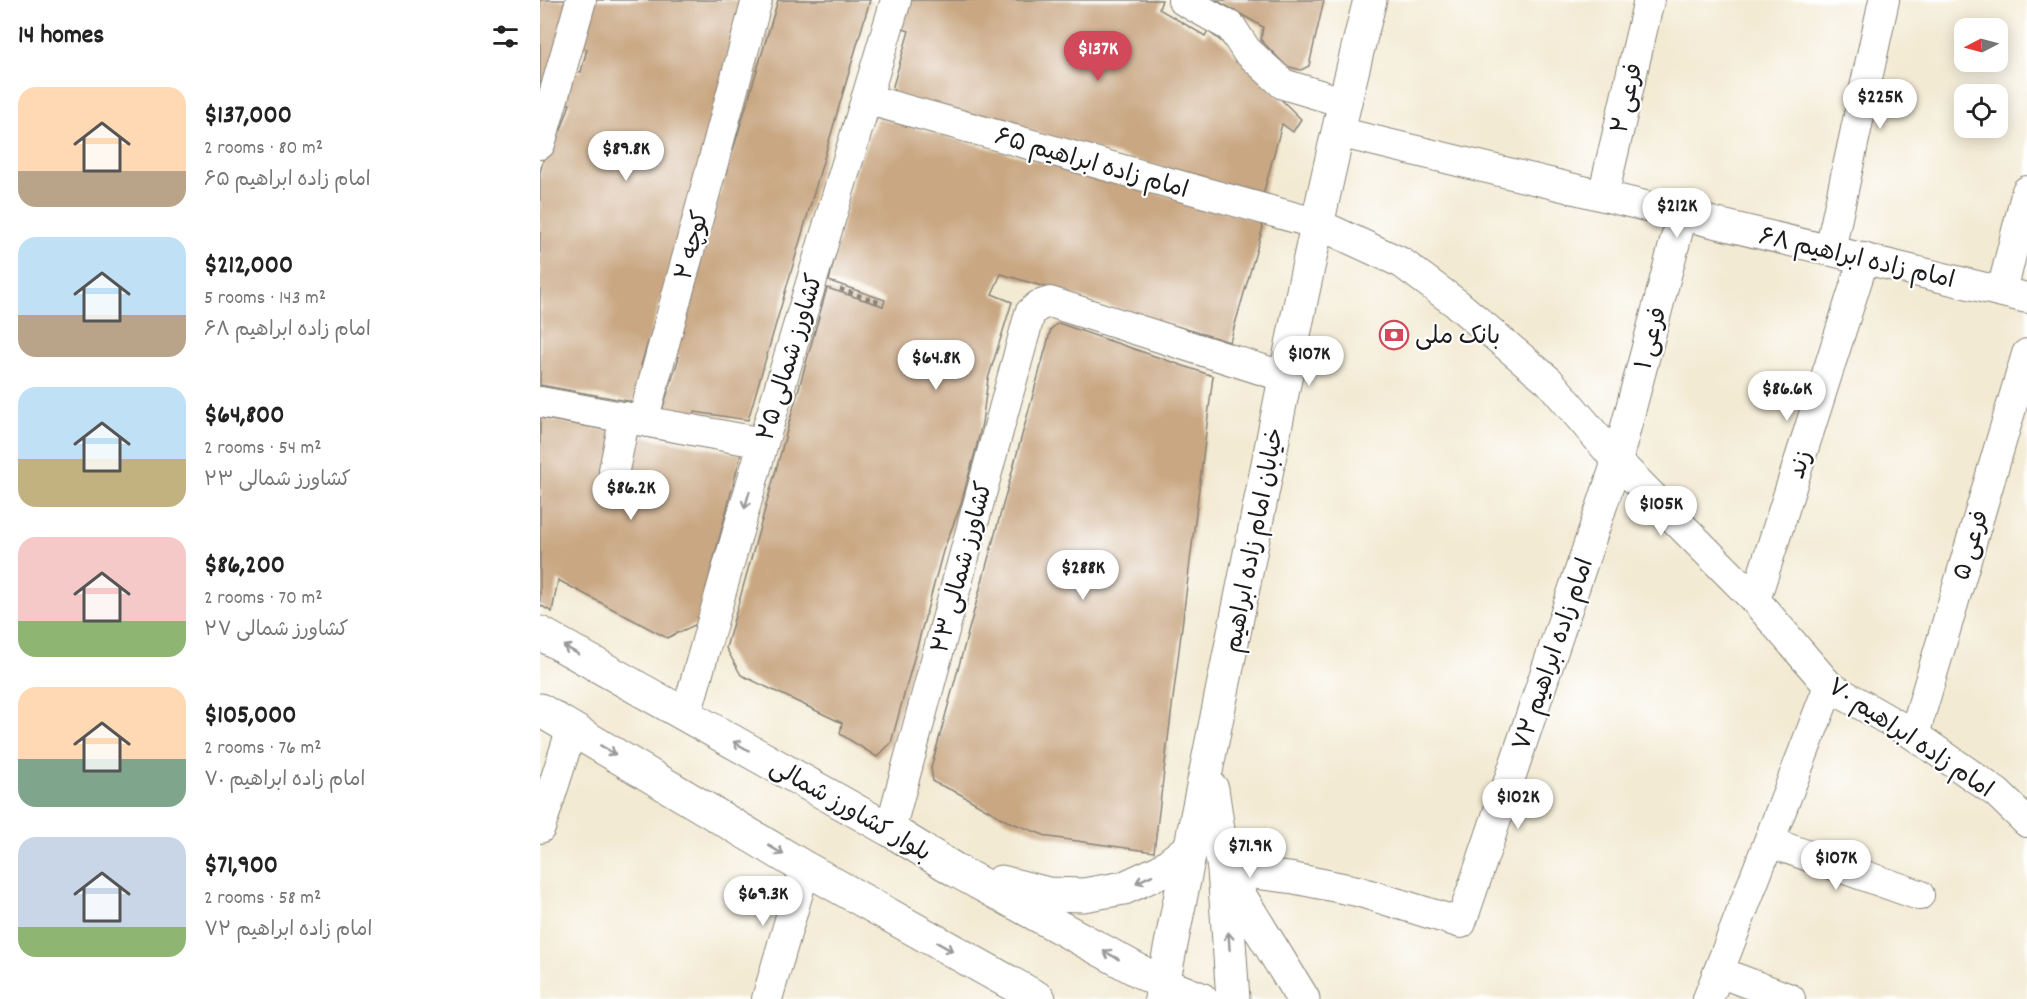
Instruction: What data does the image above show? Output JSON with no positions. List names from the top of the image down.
{
  "streets": {
    "main road": ["خیابان امام زاده ابراهیم", "بلوار کشاورز شمالی"],
    "street": [
      "فرعی ۲",
      "امام زاده ابراهیم ۶۵",
      "کوچه ۲",
      "امام زاده ابراهیم ۶۸",
      "فرعی ۱",
      "کشاورز شمالی ۲۵",
      "زند",
      "فرعی ۵",
      "کشاورز شمالی ۲۳",
      "امام زاده ابراهیم ۷۲",
      "امام زاده ابراهیم ۷۰"
    ]
  },
  "crossings": [
    ["فرعی ۲", "امام زاده ابراهیم ۶۸"],
    ["امام زاده ابراهیم ۶۵", "کشاورز شمالی ۲۵"],
    ["امام زاده ابراهیم ۶۵", "خیابان امام زاده ابراهیم"],
    ["امام زاده ابراهیم ۶۵", "امام زاده ابراهیم ۷۰"],
    ["امام زاده ابراهیم ۶۸", "فرعی ۱"],
    ["امام زاده ابراهیم ۶۸", "زند"],
    ["امام زاده ابراهیم ۶۸", "خیابان امام زاده ابراهیم"],
    ["فرعی ۱", "امام زاده ابراهیم ۷۲"],
    ["فرعی ۱", "امام زاده ابراهیم ۷۰"],
    ["کشاورز شمالی ۲۵", "بلوار کشاورز شمالی"],
    ["زند", "امام زاده ابراهیم ۷۰"],
    ["خیابان امام زاده ابراهیم", "کشاورز شمالی ۲۳"],
    ["خیابان امام زاده ابراهیم", "امام زاده ابراهیم ۷۲"],
    ["خیابان امام زاده ابراهیم", "امام زاده ابراهیم ۷۰"],
    ["خیابان امام زاده ابراهیم", "بلوار کشاورز شمالی"],
    ["فرعی ۵", "امام زاده ابراهیم ۷۰"],
    ["کشاورز شمالی ۲۳", "بلوار کشاورز شمالی"],
    ["امام زاده ابراهیم ۷۲", "امام زاده ابراهیم ۷۰"]
  ],
  "one_way": ["کشاورز شمالی ۲۵"],
  "places": {
    "bank": ["بانک ملی"]
  },
  "north": "left",
  "page": {
    "heading": "14 homes",
    "price": [
      "$137K",
      "$225K",
      "$89.8K",
      "$212K",
      "$107K",
      "$64.8K",
      "$86.6K",
      "$86.2K",
      "$105K",
      "$288K",
      "$102K",
      "$71.9K",
      "$107K",
      "$69.3K"
    ],
    "list": [
      {
        "name": "$137,000",
        "note": "2 rooms · 80 m² · امام زاده ابراهیم ۶۵"
      },
      {
        "name": "$212,000",
        "note": "5 rooms · 143 m² · امام زاده ابراهیم ۶۸"
      },
      {
        "name": "$64,800",
        "note": "2 rooms · 54 m² · کشاورز شمالی ۲۳"
      },
      {
        "name": "$86,200",
        "note": "2 rooms · 70 m² · کشاورز شمالی ۲۷"
      },
      {
        "name": "$105,000",
        "note": "2 rooms · 76 m² · امام زاده ابراهیم ۷۰"
      },
      {
        "name": "$71,900",
        "note": "2 rooms · 58 m² · امام زاده ابراهیم ۷۲"
      }
    ]
  }
}
